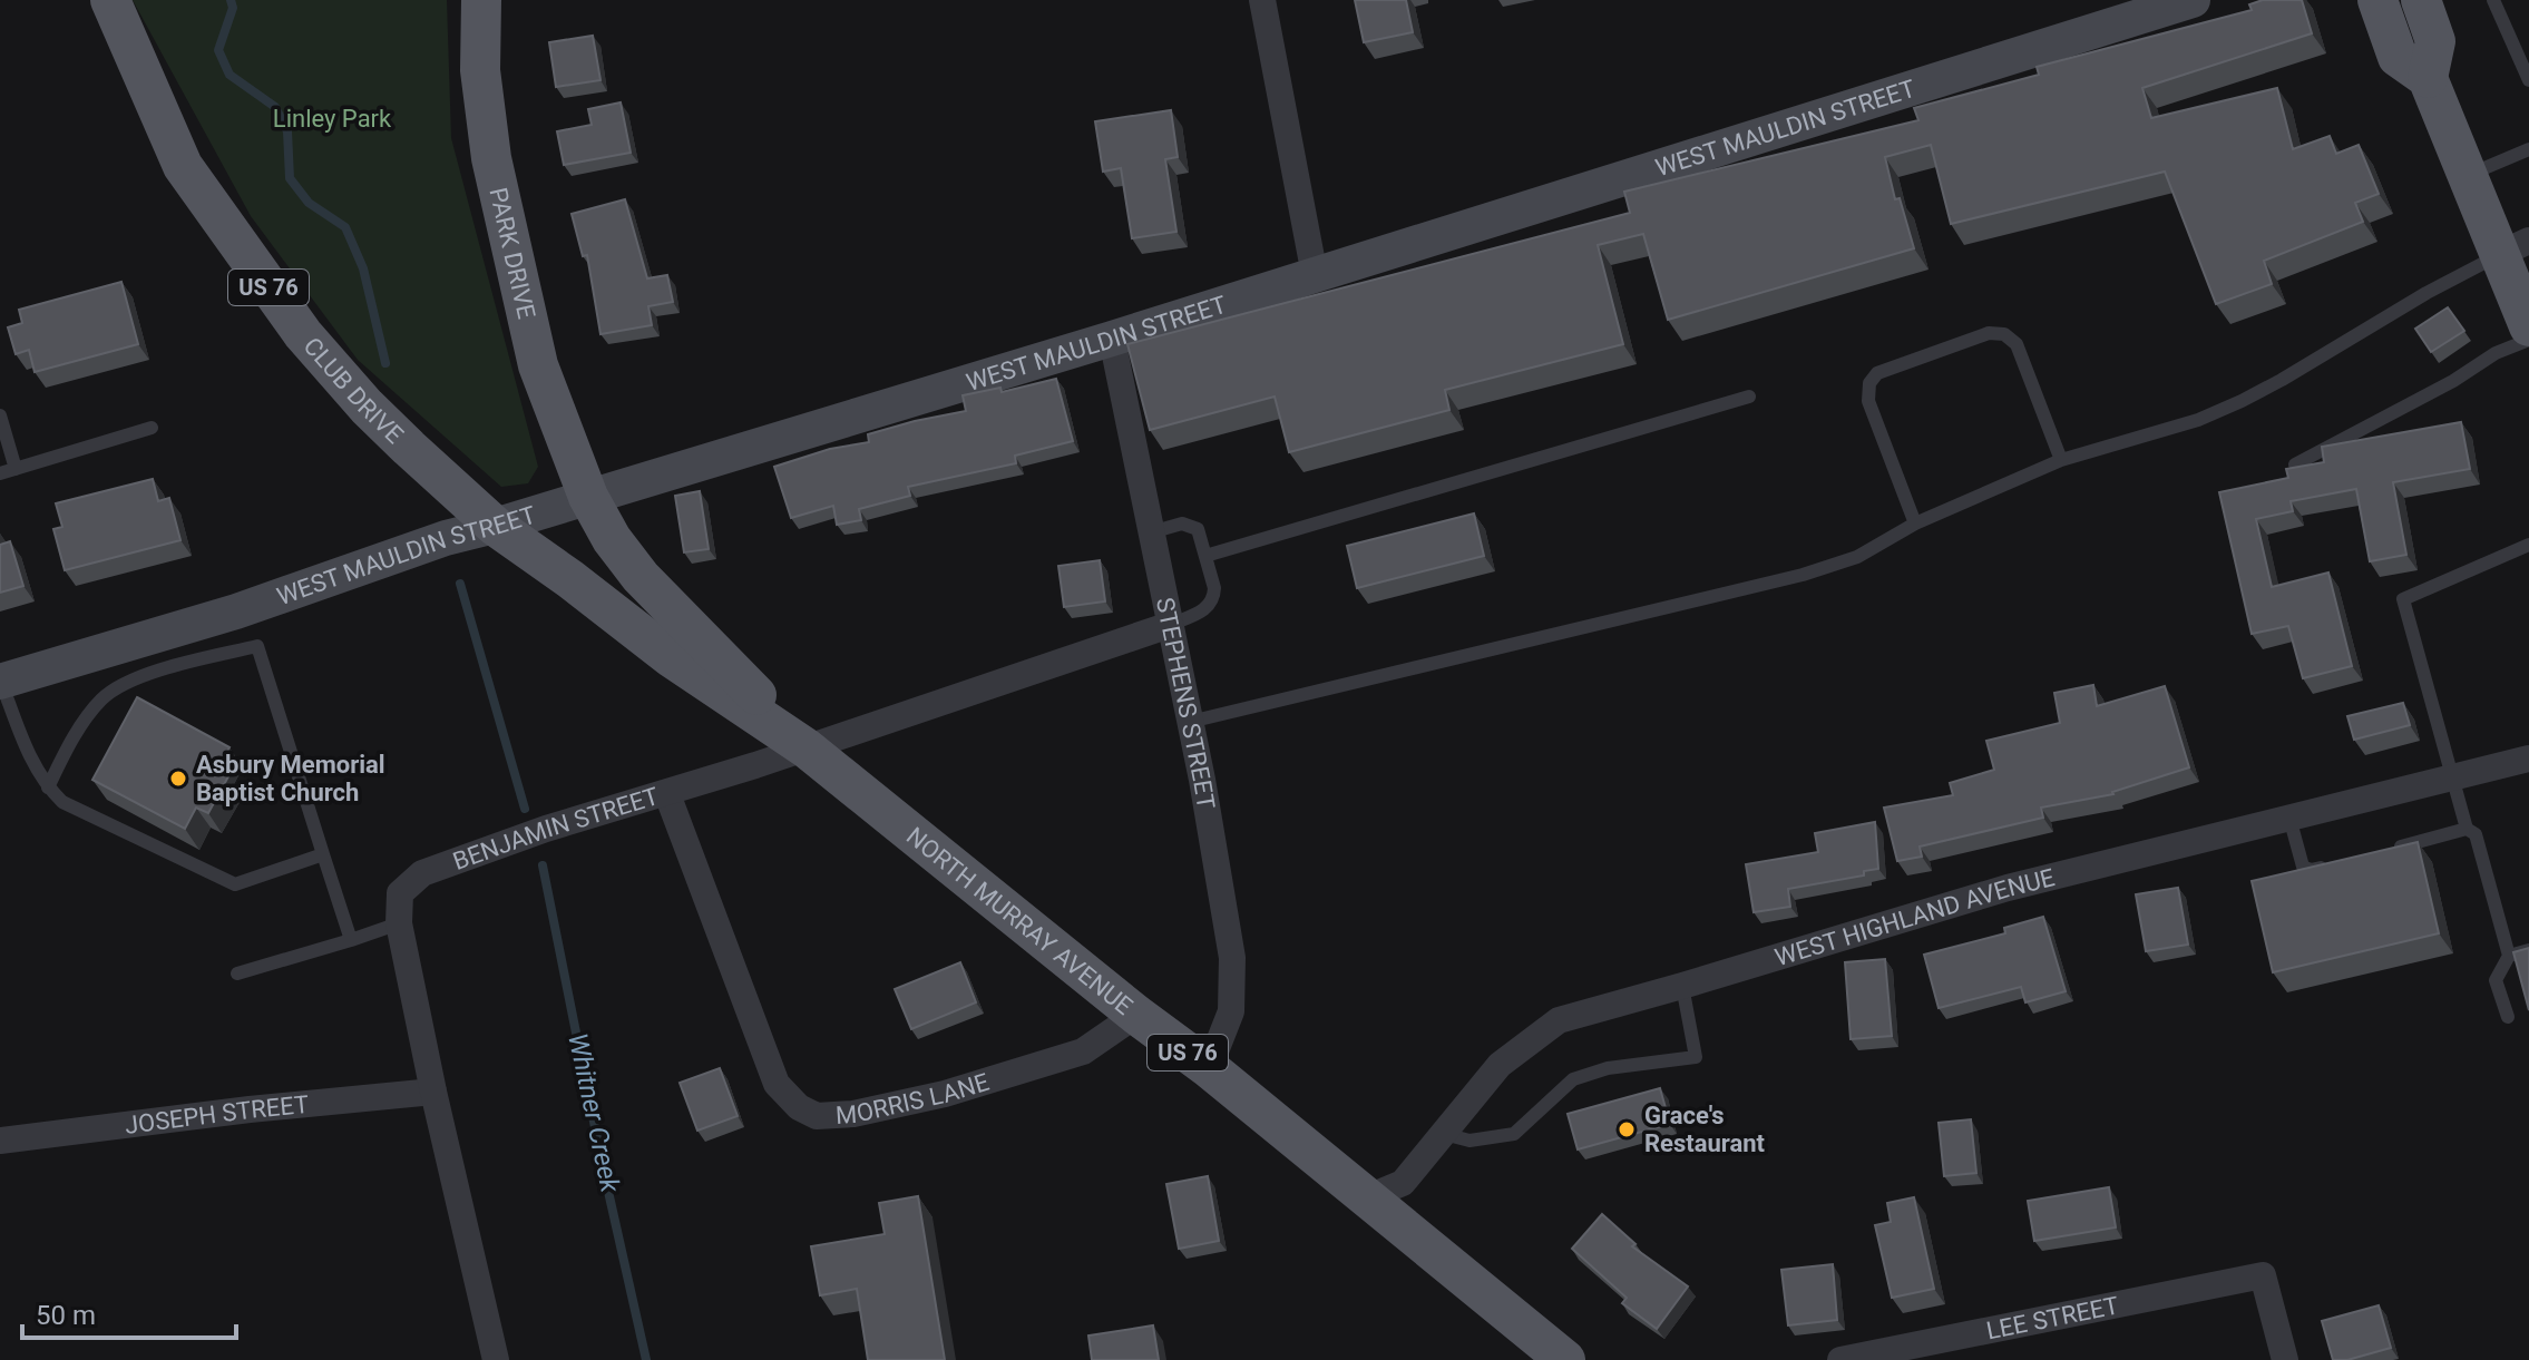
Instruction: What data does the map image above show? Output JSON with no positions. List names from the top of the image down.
{
  "streets": {
    "main road": [
      "PARK DRIVE",
      "US 76",
      "CLUB DRIVE",
      "NORTH MURRAY AVENUE"
    ],
    "street": [
      "WEST MAULDIN STREET",
      "STEPHENS STREET",
      "BENJAMIN STREET",
      "WEST HIGHLAND AVENUE",
      "MORRIS LANE",
      "JOSEPH STREET",
      "LEE STREET"
    ]
  },
  "crossings": [
    ["WEST MAULDIN STREET", "PARK DRIVE"],
    ["WEST MAULDIN STREET", "CLUB DRIVE"],
    ["WEST MAULDIN STREET", "STEPHENS STREET"],
    ["WEST MAULDIN STREET", "NORTH MURRAY AVENUE"],
    ["PARK DRIVE", "NORTH MURRAY AVENUE"],
    ["CLUB DRIVE", "NORTH MURRAY AVENUE"],
    ["STEPHENS STREET", "BENJAMIN STREET"],
    ["STEPHENS STREET", "NORTH MURRAY AVENUE"],
    ["BENJAMIN STREET", "NORTH MURRAY AVENUE"],
    ["BENJAMIN STREET", "MORRIS LANE"],
    ["BENJAMIN STREET", "JOSEPH STREET"],
    ["WEST HIGHLAND AVENUE", "NORTH MURRAY AVENUE"],
    ["NORTH MURRAY AVENUE", "MORRIS LANE"]
  ],
  "water": ["Whitner Creek"],
  "parks": ["Linley Park"],
  "places": ["Asbury Memorial Baptist Church", "Grace's Restaurant"],
  "scale_bar": "50 m"
}
